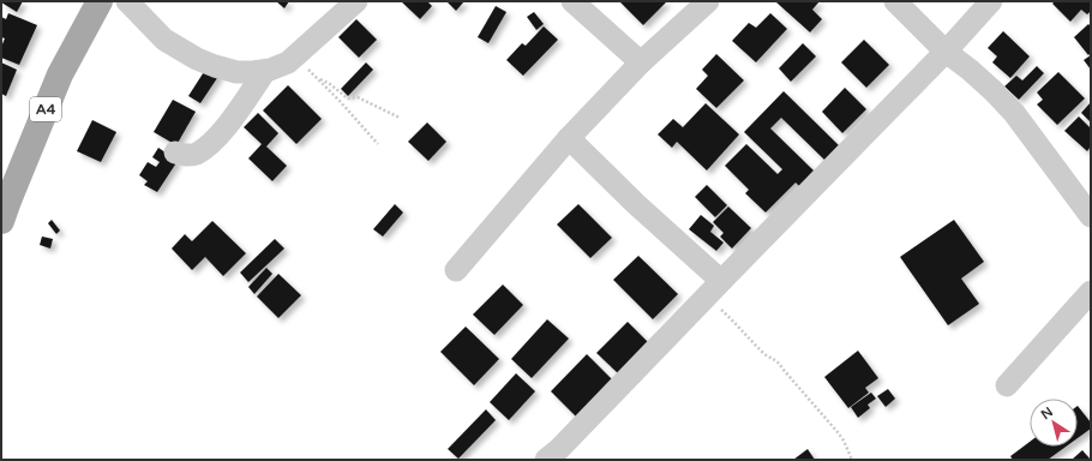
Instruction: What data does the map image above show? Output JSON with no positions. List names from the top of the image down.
{
  "streets": {
    "main road": ["A4"]
  },
  "north": "top left"
}
